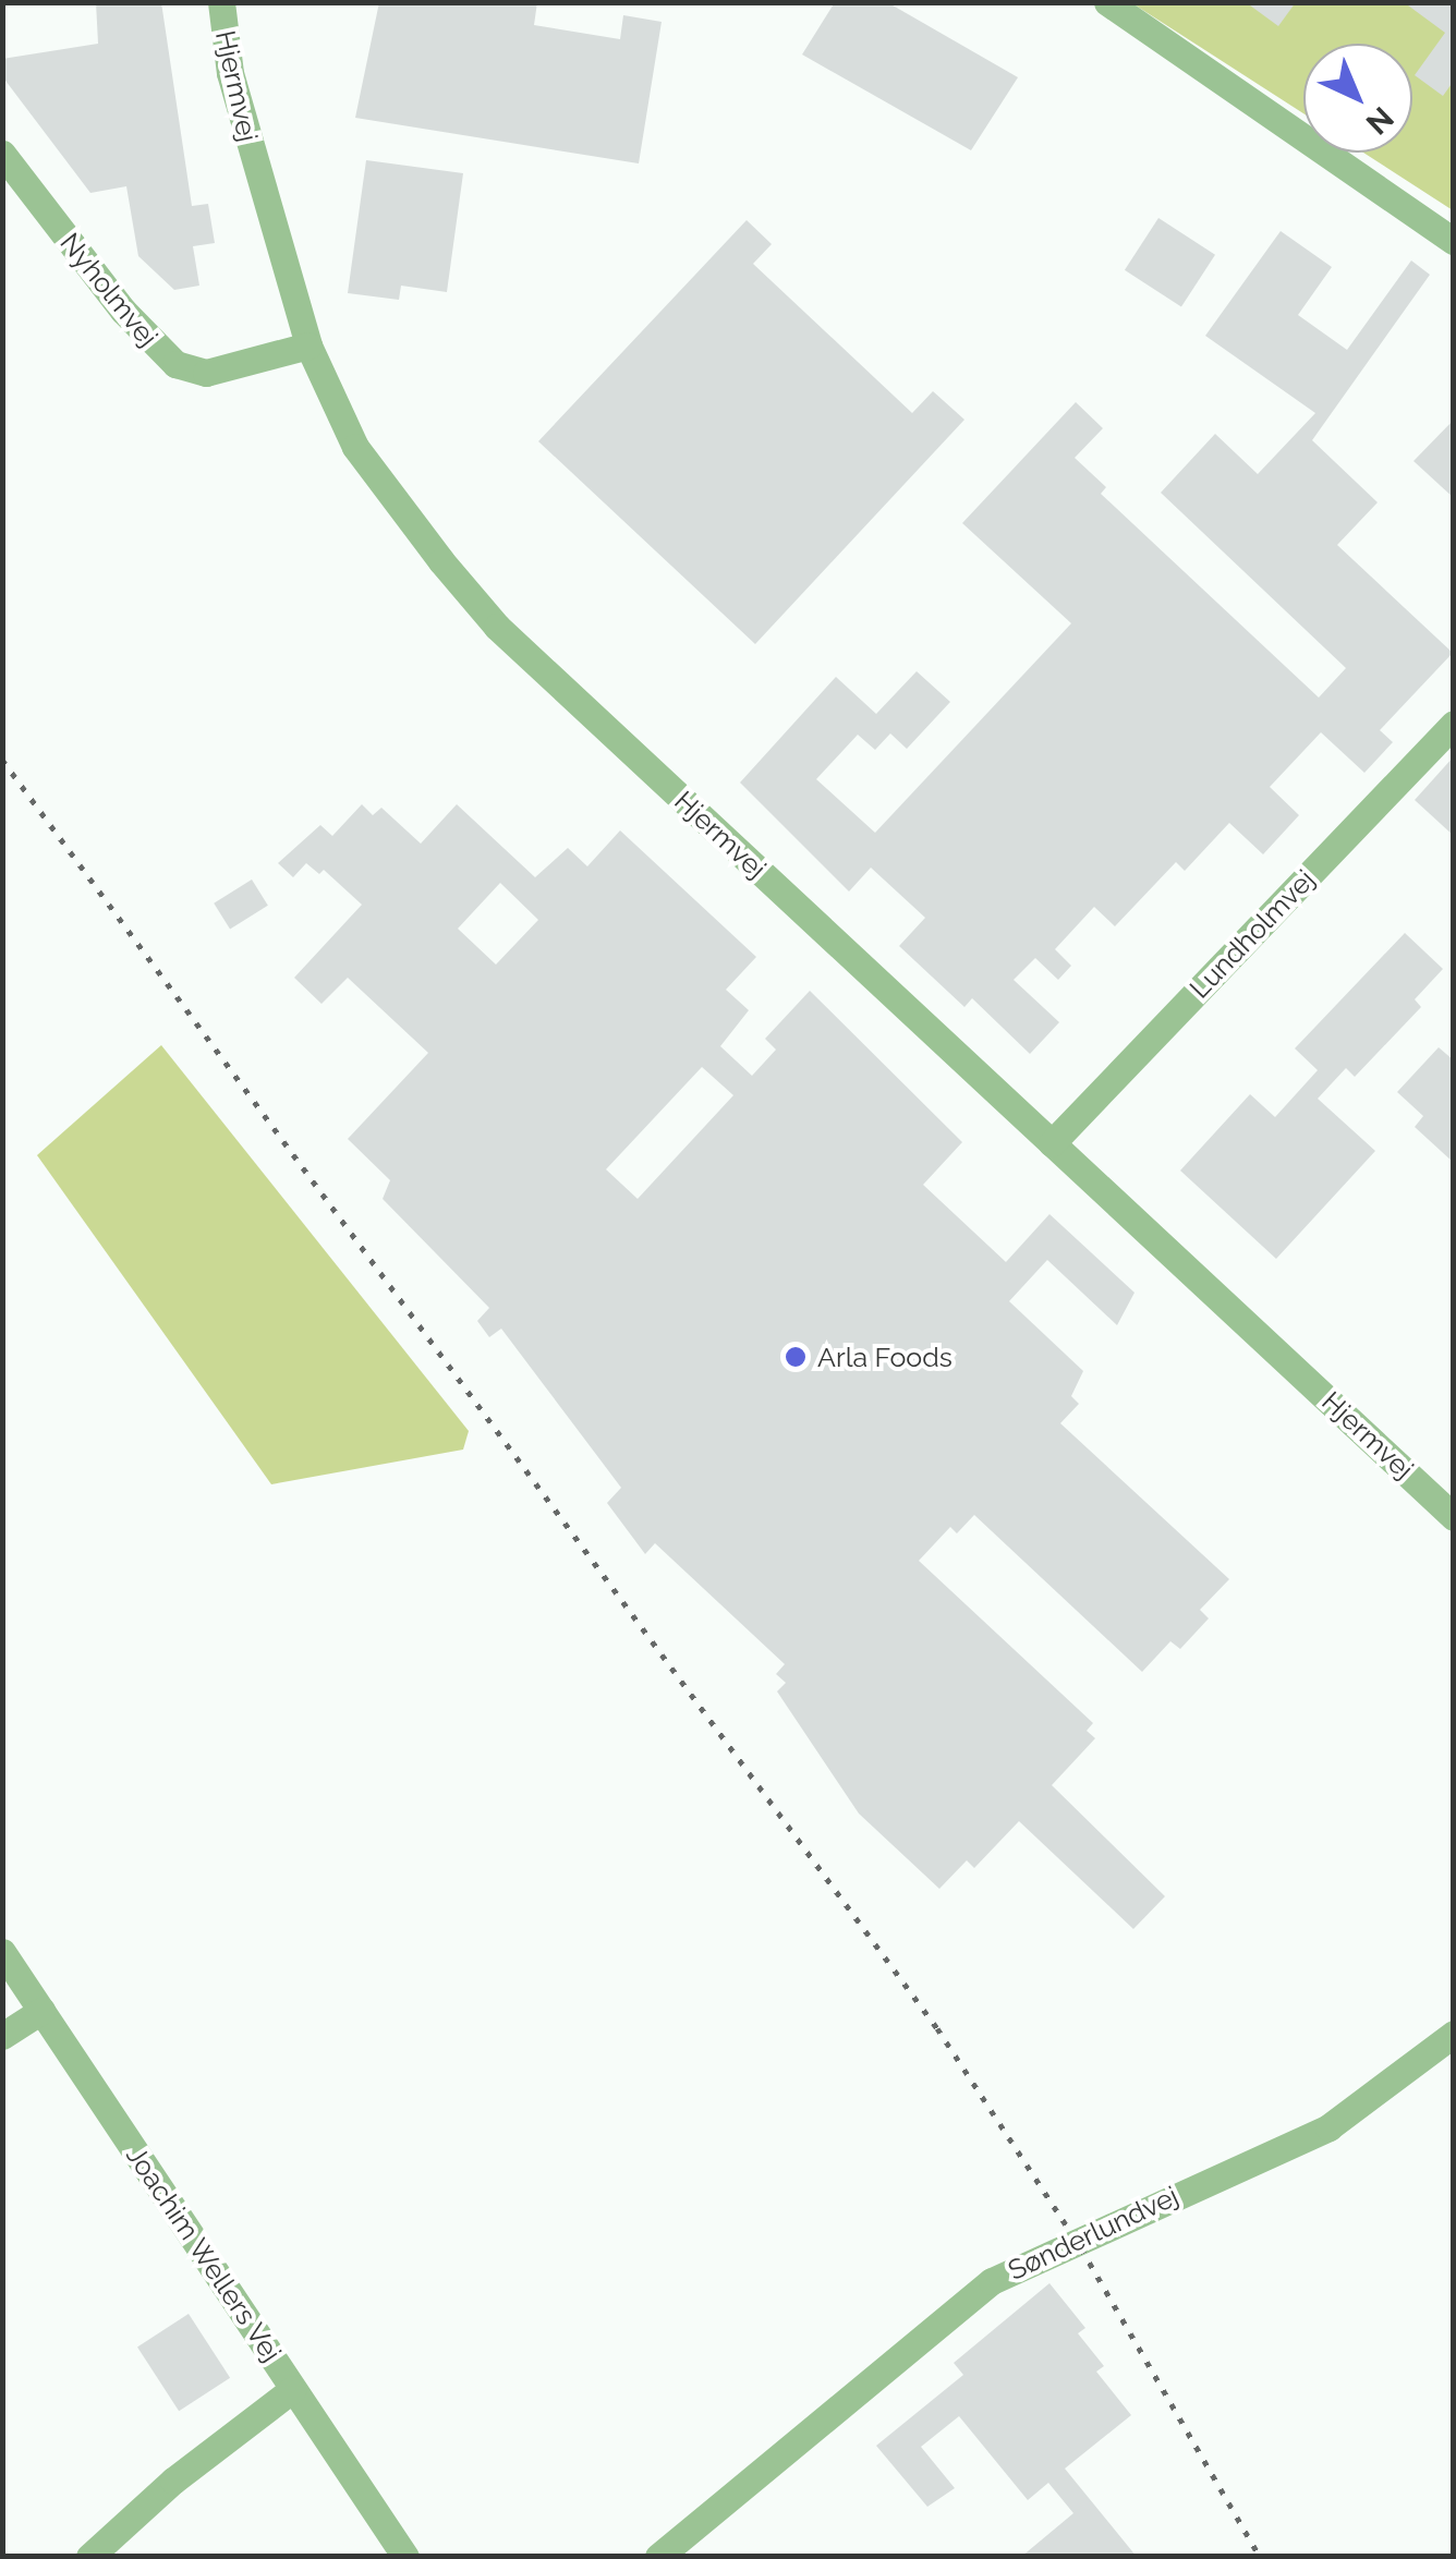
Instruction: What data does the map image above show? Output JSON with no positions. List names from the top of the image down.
{
  "streets": {
    "street": [
      "Hjermvej",
      "Nyholmvej",
      "Lundholmvej",
      "Sønderlundvej",
      "Joachim Wellers Vej"
    ]
  },
  "crossings": [
    ["Hjermvej", "Nyholmvej"],
    ["Hjermvej", "Lundholmvej"]
  ],
  "places": ["Arla Foods"],
  "north": "bottom right"
}
